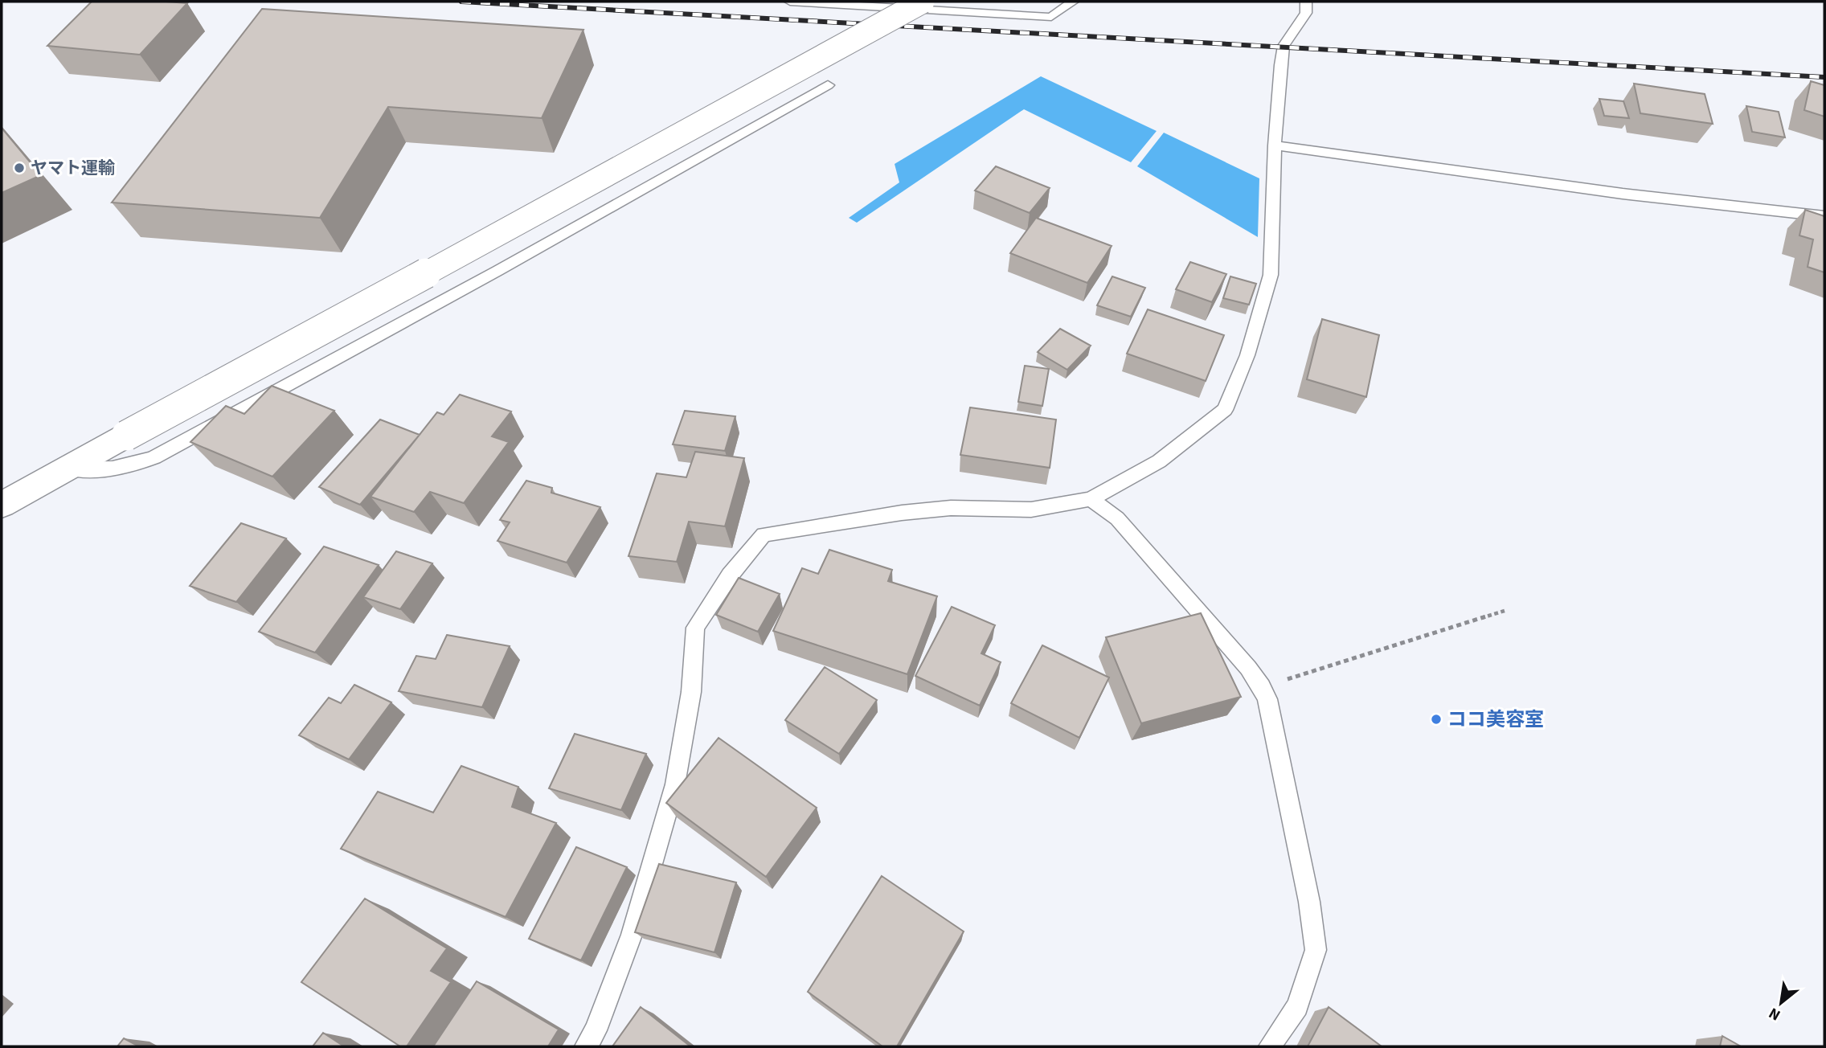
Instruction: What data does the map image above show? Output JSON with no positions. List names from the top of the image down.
{
  "places": ["ヤマト運輸", "ココ美容室"],
  "north": "bottom left"
}
